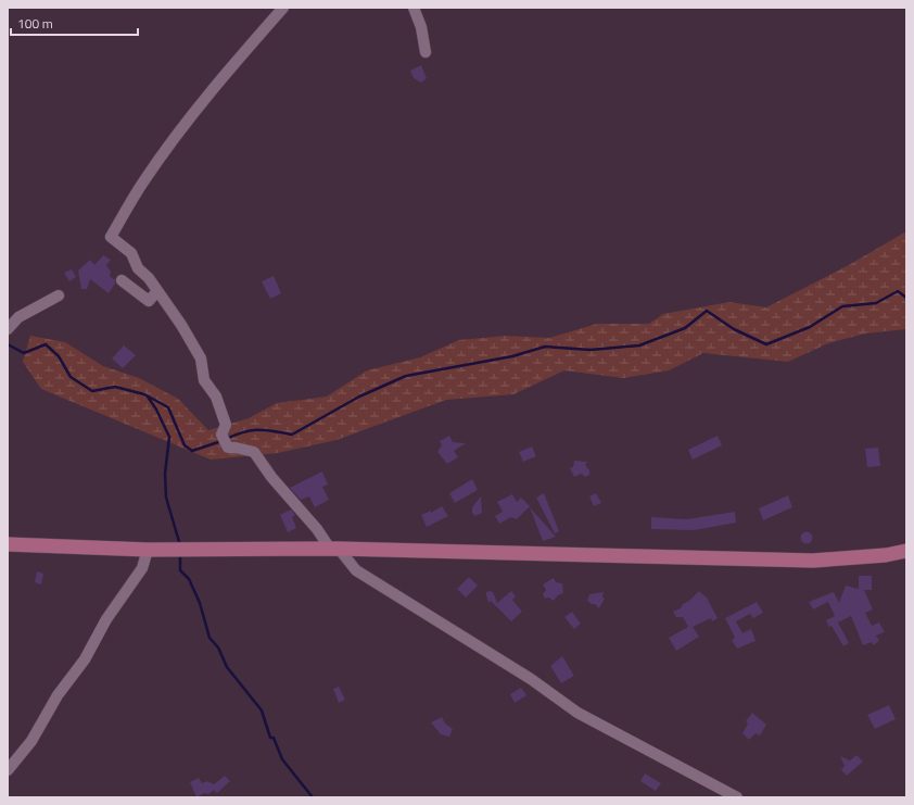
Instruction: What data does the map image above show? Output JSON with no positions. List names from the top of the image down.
{
  "scale_bar": "100 m"
}
